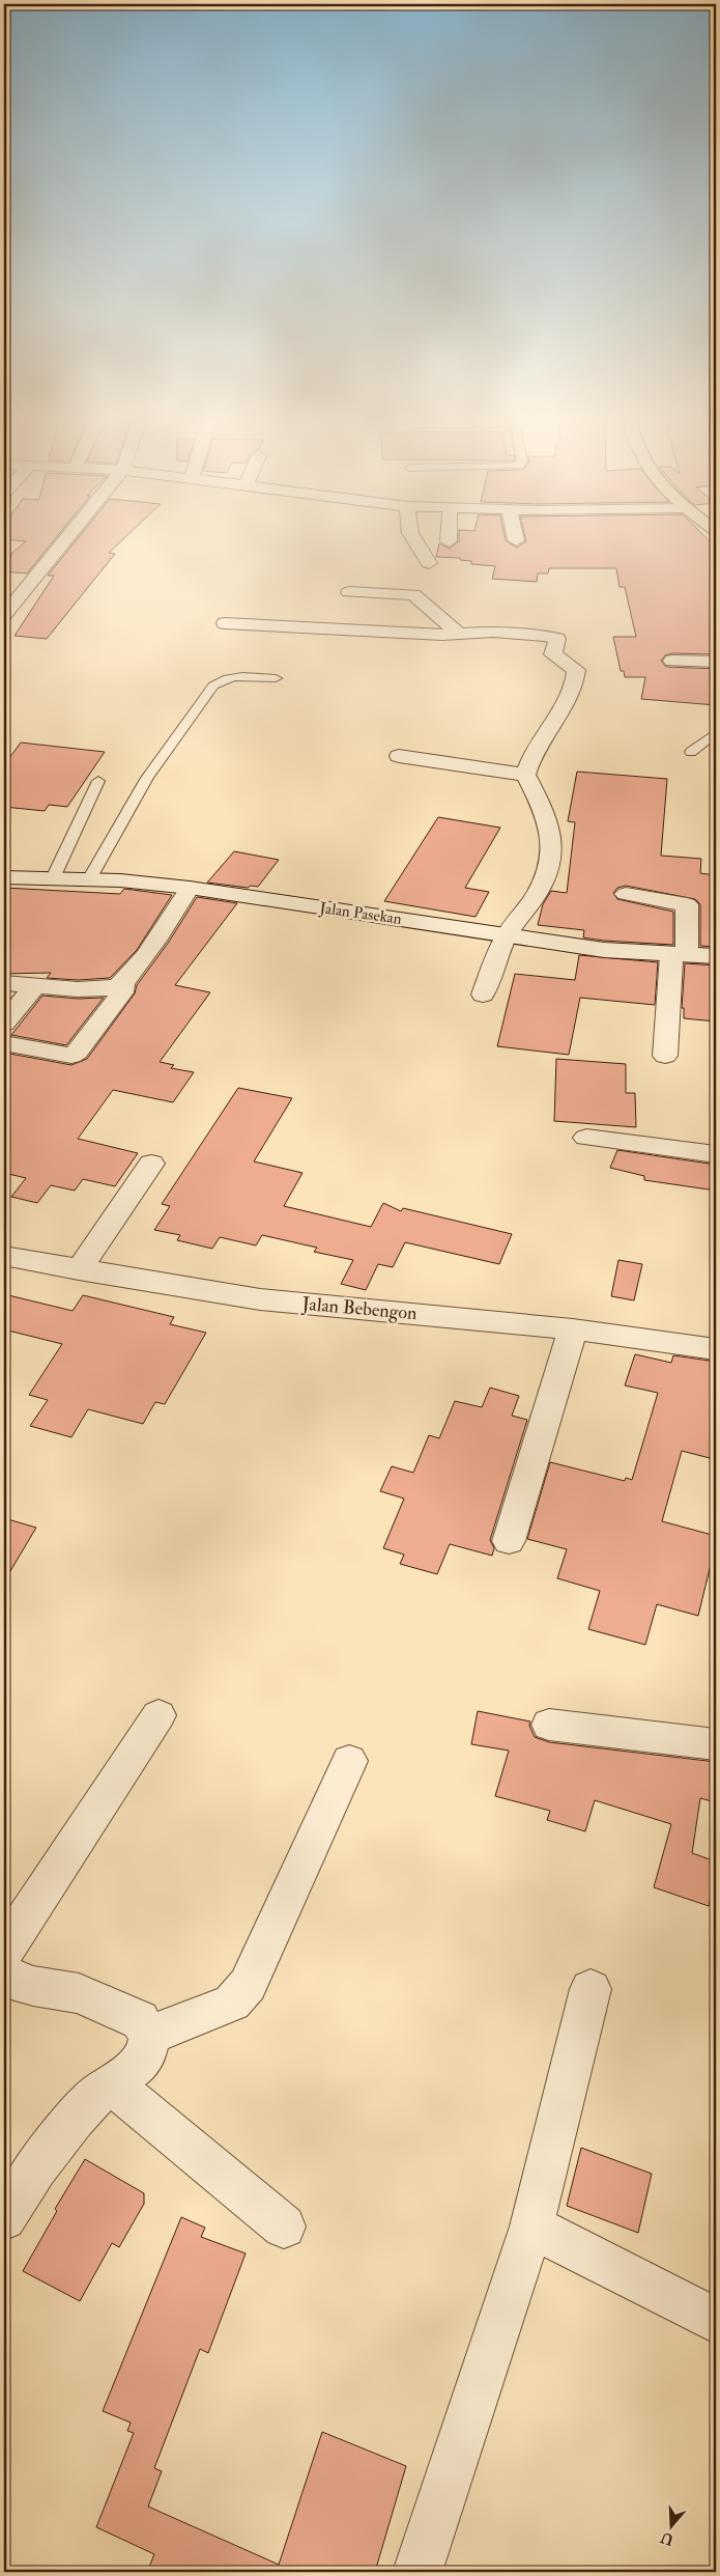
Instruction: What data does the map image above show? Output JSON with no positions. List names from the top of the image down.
{
  "streets": {
    "street": ["Jalan Pasekan", "Jalan Bebengon"]
  },
  "north": "bottom"
}
